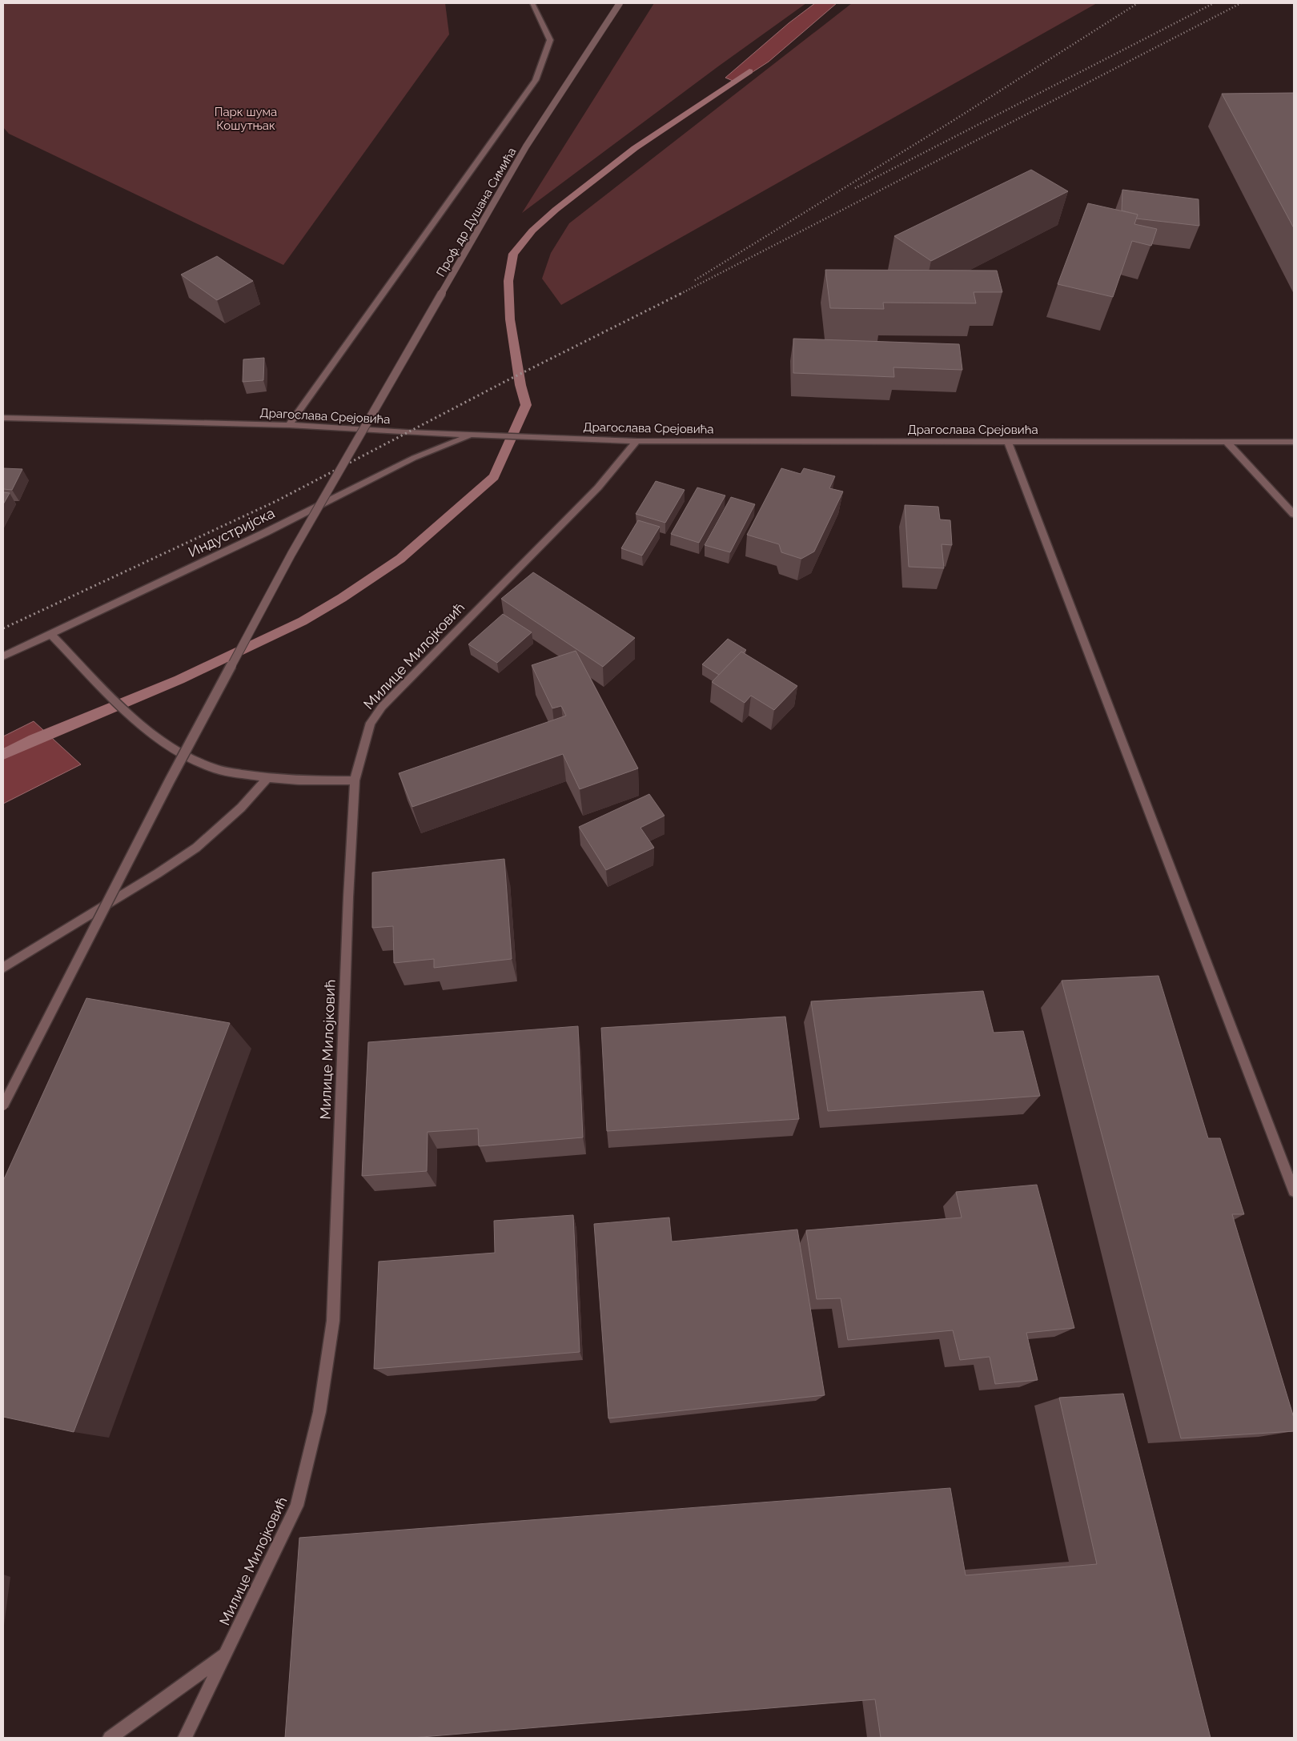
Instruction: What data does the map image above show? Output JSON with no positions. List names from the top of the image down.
{
  "streets": {
    "street": [
      "Проф. др Душана Симића",
      "Драгослава Срејовића",
      "Индустријска",
      "Милице Милојковић"
    ]
  },
  "crossings": [
    ["Драгослава Срејовића", "Индустријска"],
    ["Драгослава Срејовића", "Милице Милојковић"]
  ],
  "parks": ["Парк шума Кошутњак"]
}
